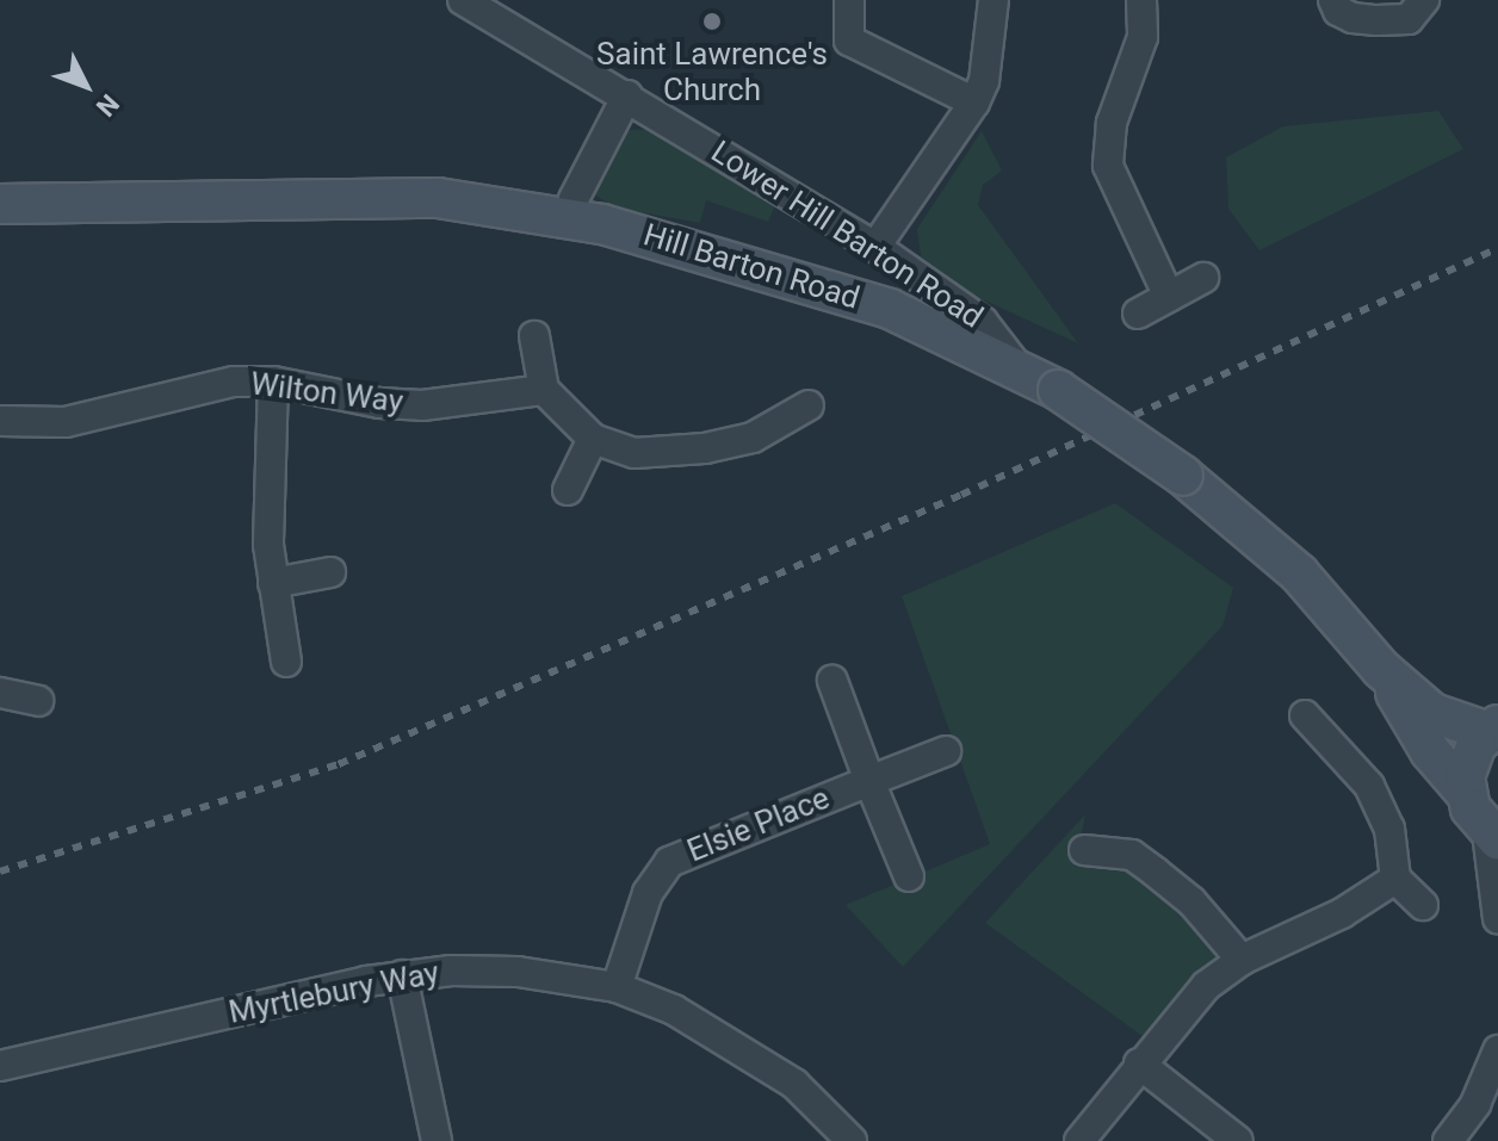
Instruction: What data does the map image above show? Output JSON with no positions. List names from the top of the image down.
{
  "streets": {
    "main road": ["Hill Barton Road"],
    "street": [
      "Lower Hill Barton Road",
      "Wilton Way",
      "Elsie Place",
      "Myrtlebury Way"
    ]
  },
  "crossings": [
    ["Lower Hill Barton Road", "Hill Barton Road"],
    ["Elsie Place", "Myrtlebury Way"]
  ],
  "places": ["Saint Lawrence's Church"],
  "north": "bottom right"
}
